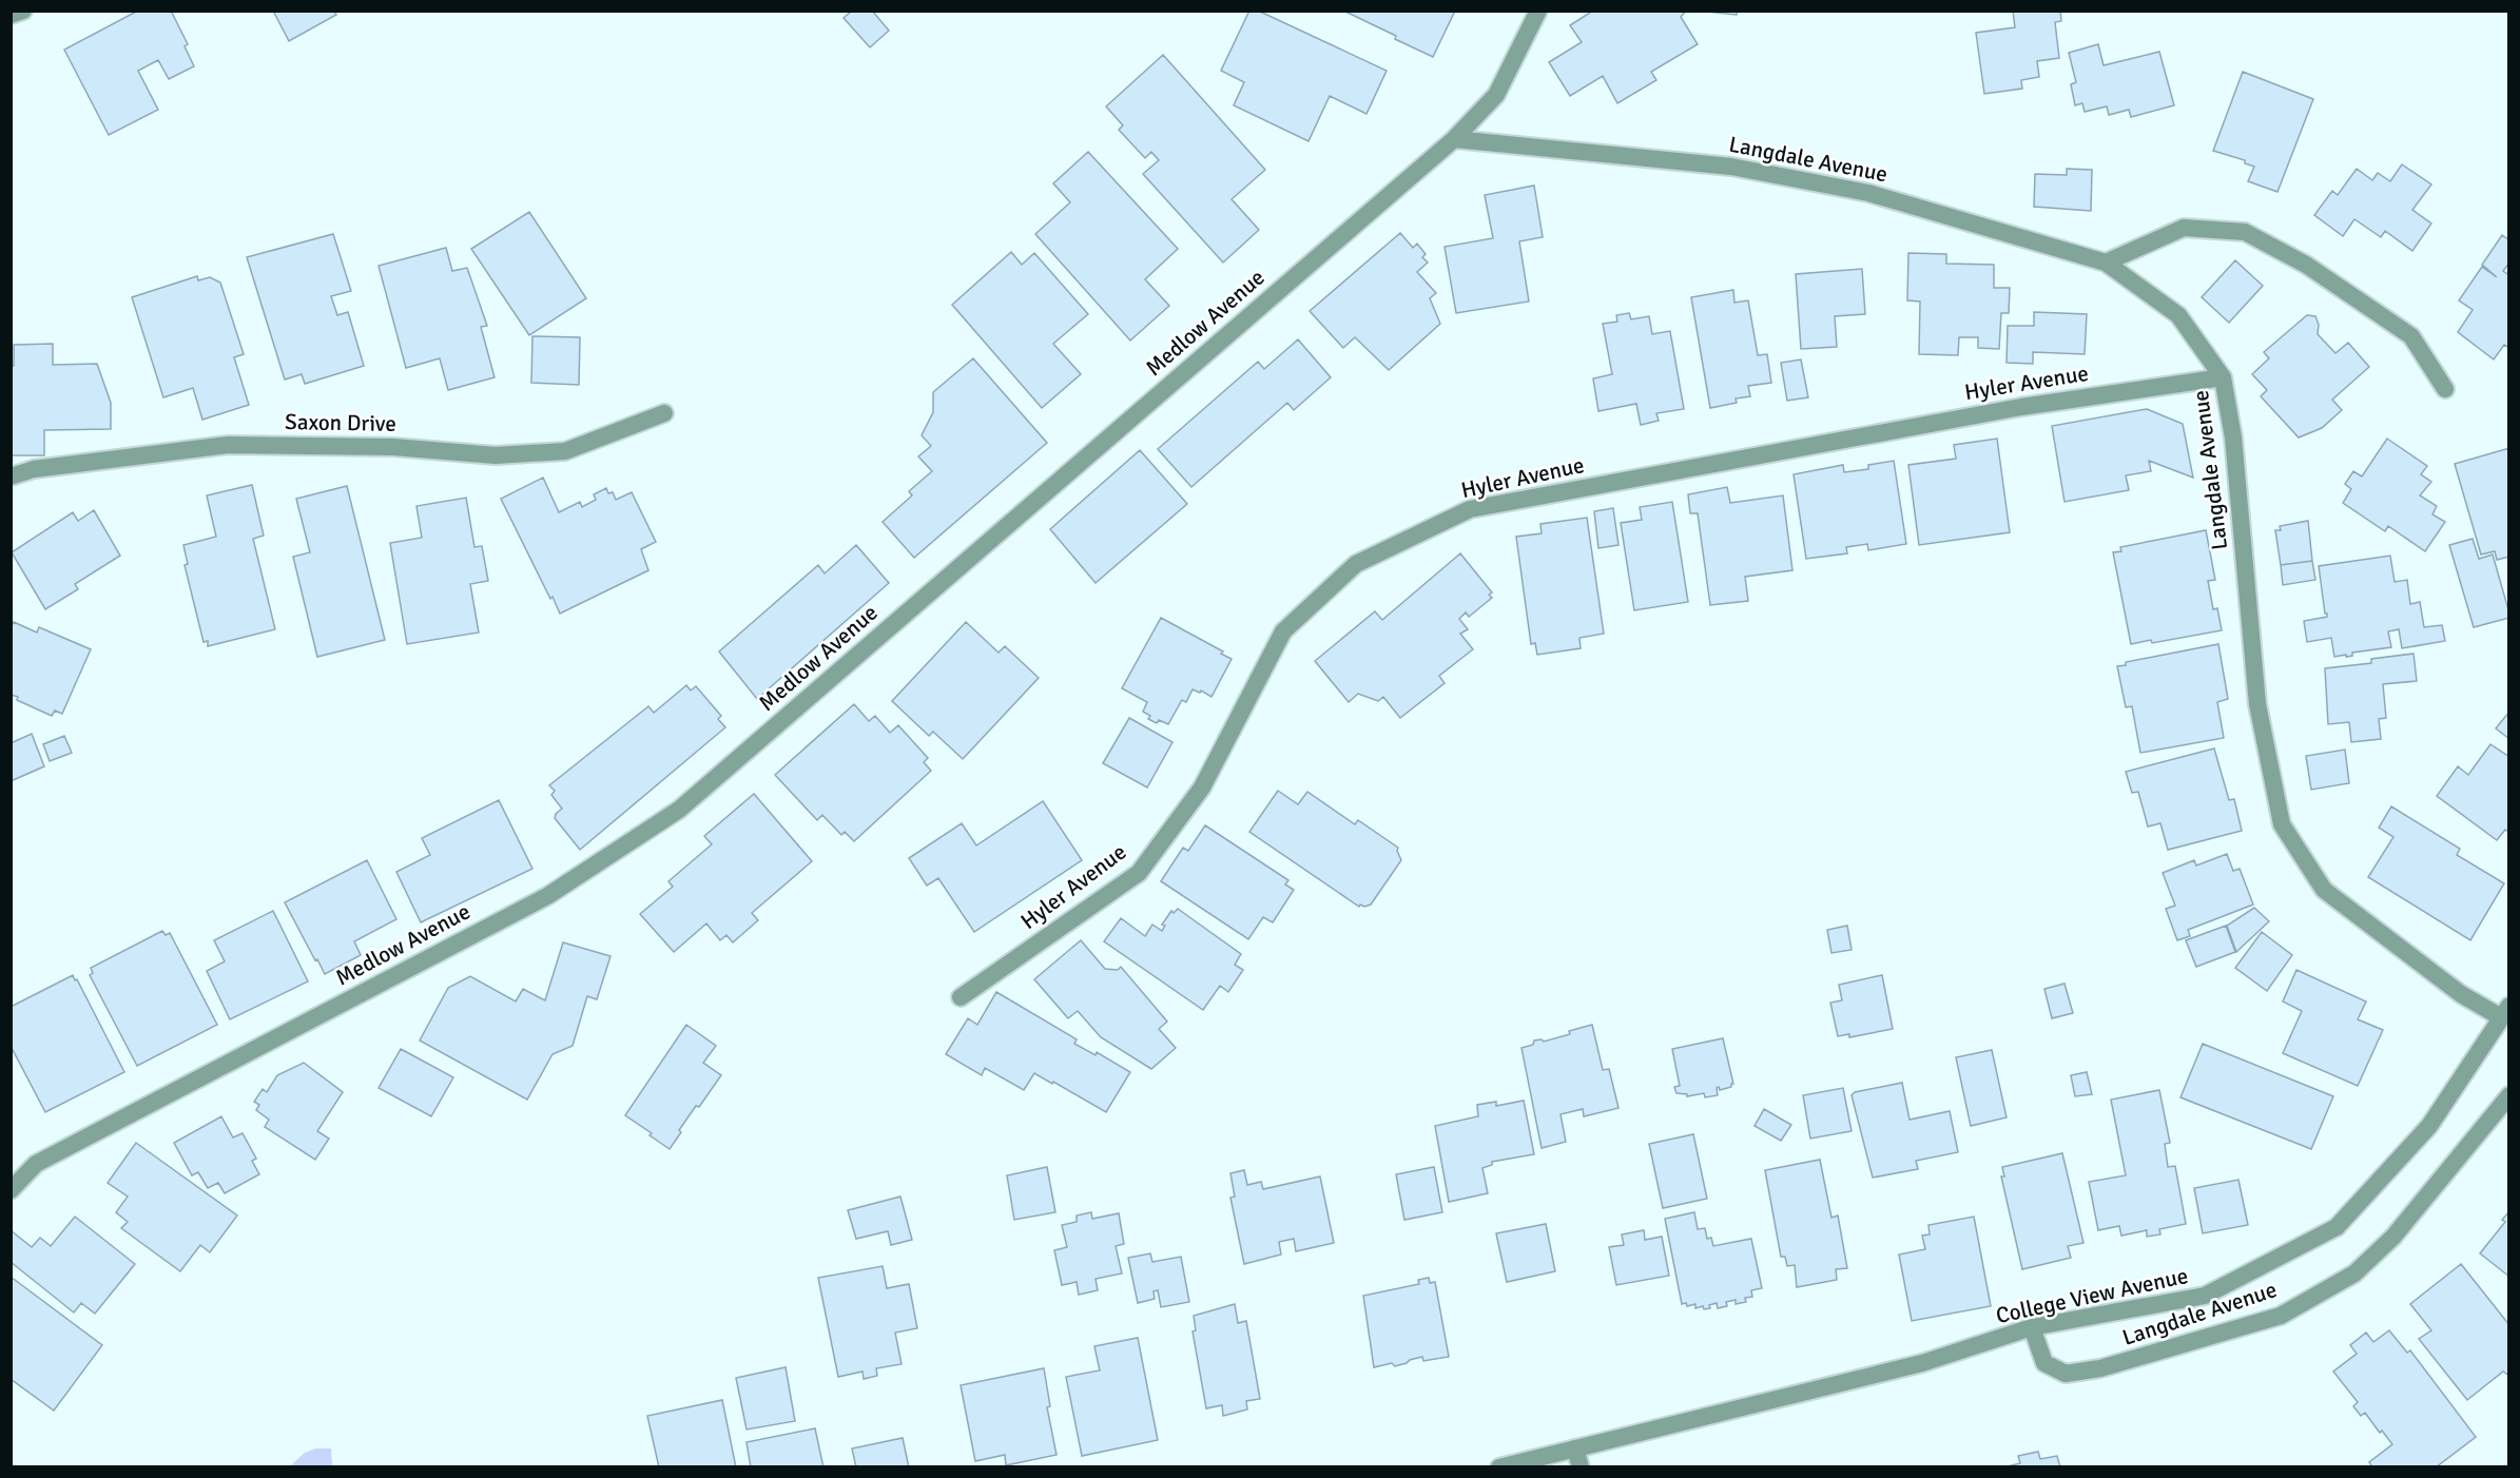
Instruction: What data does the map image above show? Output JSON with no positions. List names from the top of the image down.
{
  "streets": {
    "street": [
      "Langdale Avenue",
      "Medlow Avenue",
      "Hyler Avenue",
      "Saxon Drive",
      "College View Avenue"
    ]
  },
  "crossings": [
    ["Langdale Avenue", "Medlow Avenue"],
    ["Langdale Avenue", "Hyler Avenue"],
    ["Langdale Avenue", "College View Avenue"]
  ]
}
